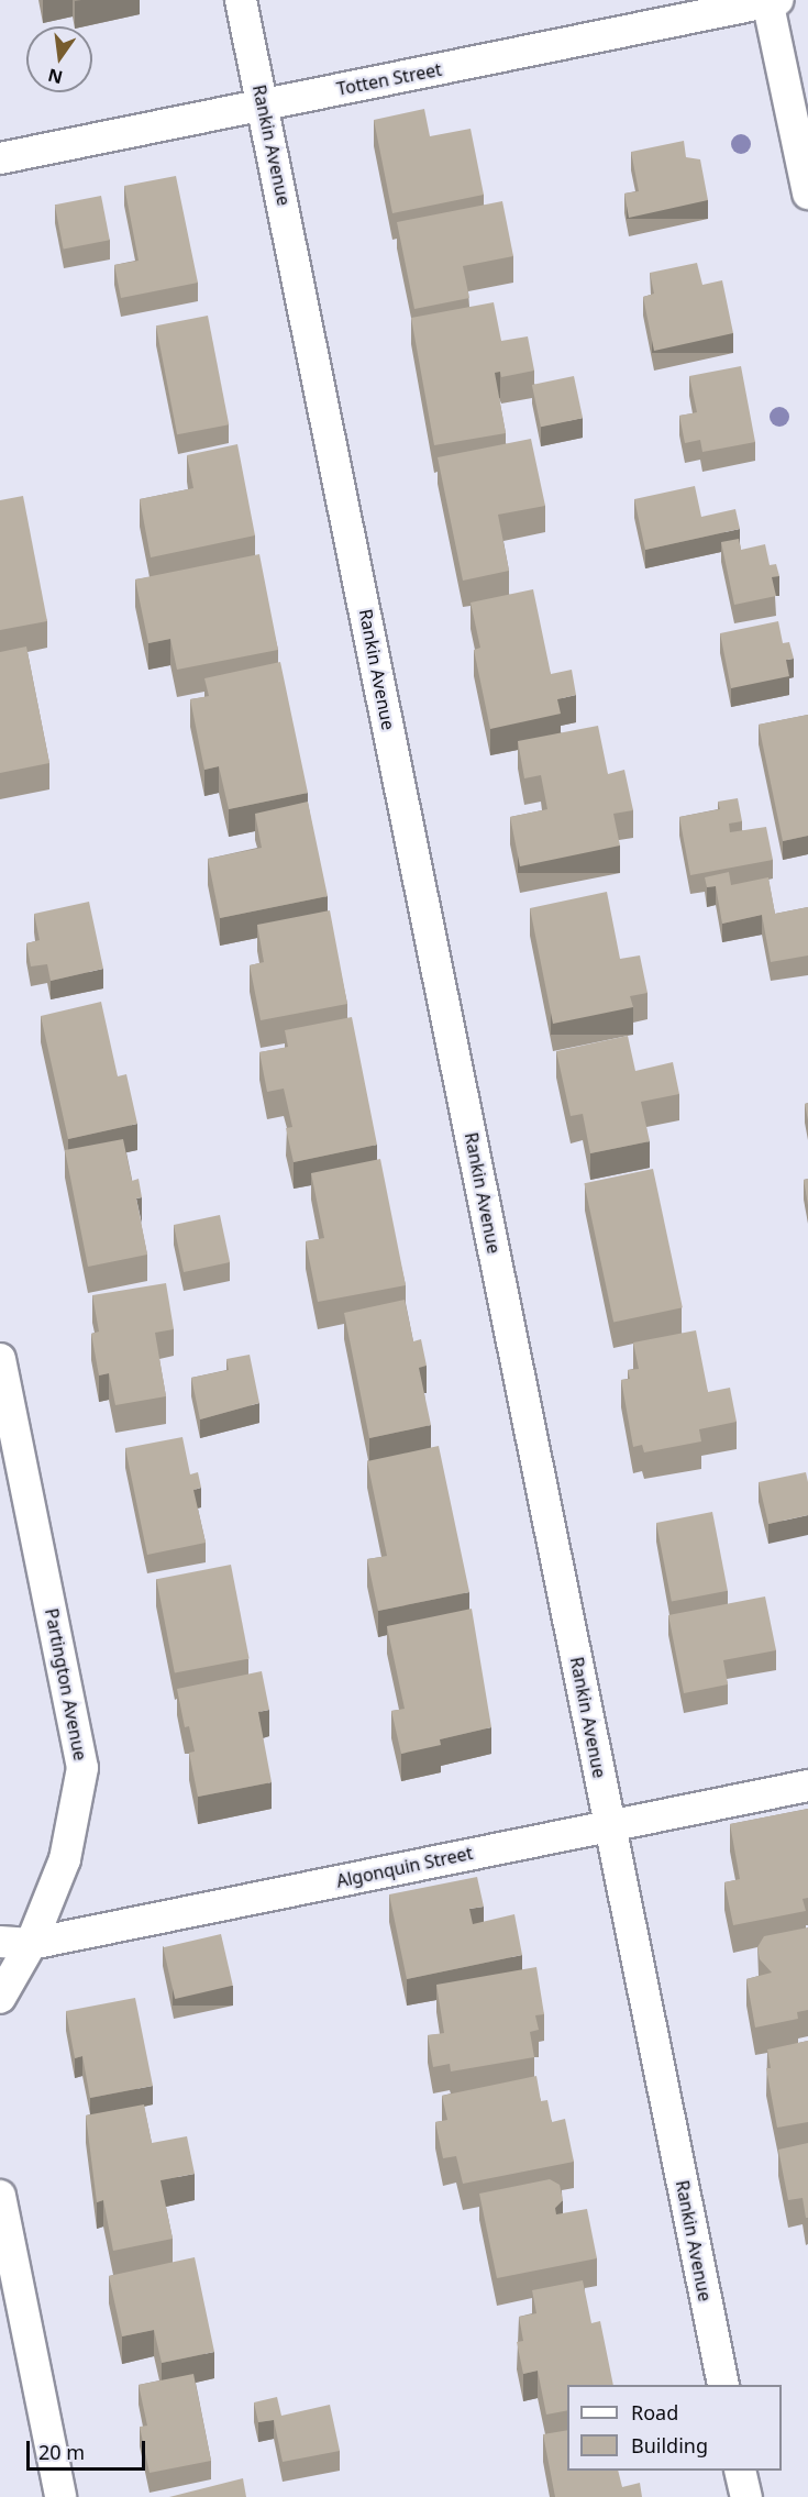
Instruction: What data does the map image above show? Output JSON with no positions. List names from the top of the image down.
{
  "streets": {
    "street": [
      "Totten Street",
      "Rankin Avenue",
      "Partington Avenue",
      "Algonquin Street"
    ]
  },
  "crossings": [
    ["Totten Street", "Rankin Avenue"],
    ["Rankin Avenue", "Algonquin Street"],
    ["Partington Avenue", "Algonquin Street"]
  ],
  "legend": ["Road", "Building"],
  "scale_bar": "20 m",
  "north": "bottom"
}
